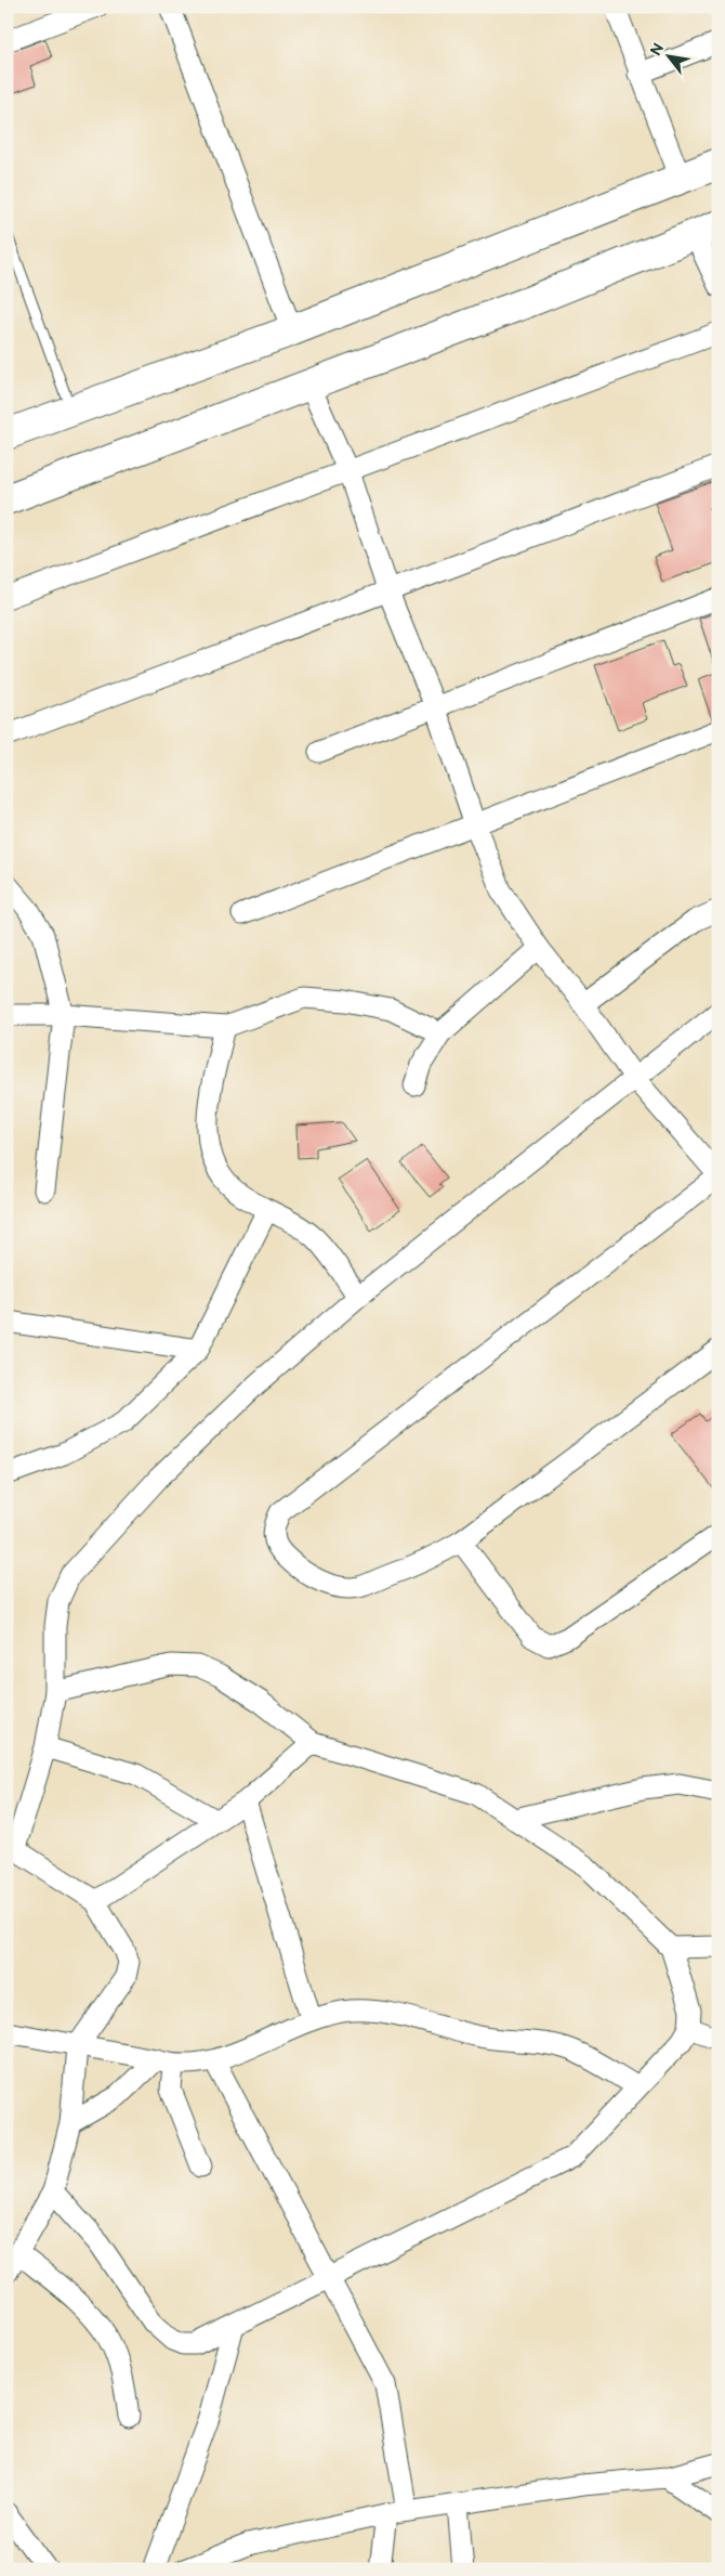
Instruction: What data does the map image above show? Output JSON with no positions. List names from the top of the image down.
{
  "north": "top left"
}
